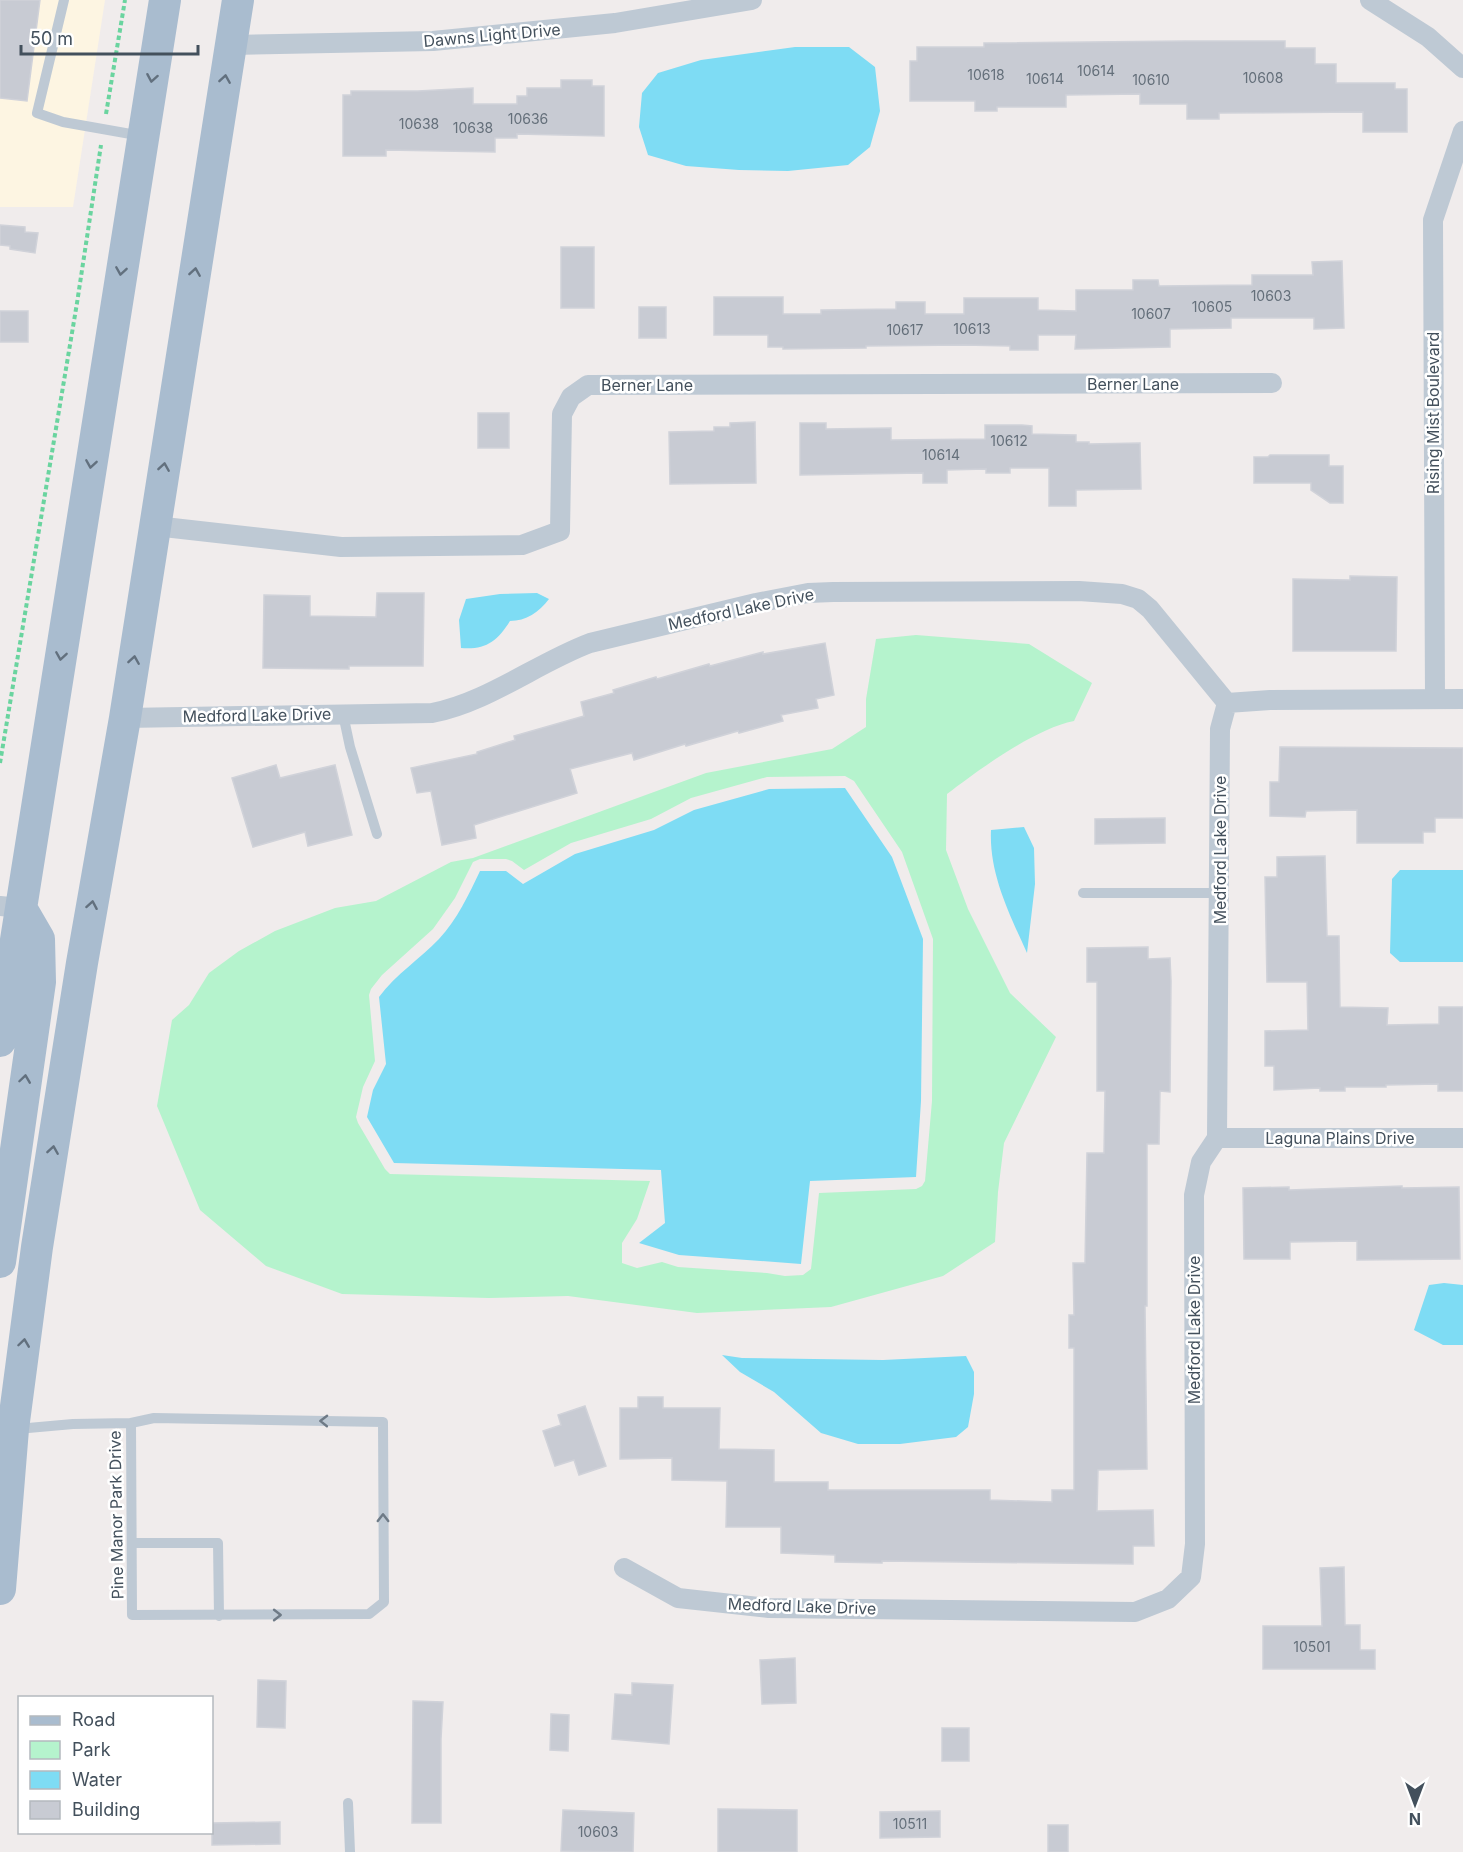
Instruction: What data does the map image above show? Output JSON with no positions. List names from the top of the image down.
{
  "streets": {
    "street": [
      "Dawns Light Drive",
      "Berner Lane",
      "Rising Mist Boulevard",
      "Medford Lake Drive",
      "Laguna Plains Drive"
    ],
    "lane": ["Pine Manor Park Drive"]
  },
  "crossings": [
    ["Medford Lake Drive", "Laguna Plains Drive"]
  ],
  "house_numbers": [
    "10614",
    "10618",
    "10608",
    "10614",
    "10610",
    "10636",
    "10638",
    "10638",
    "10603",
    "10605",
    "10607",
    "10613",
    "10617",
    "10612",
    "10614",
    "10501",
    "10511",
    "10603"
  ],
  "legend": [
    "Road",
    "Park",
    "Water",
    "Building"
  ],
  "scale_bar": "50 m",
  "north": "bottom"
}
